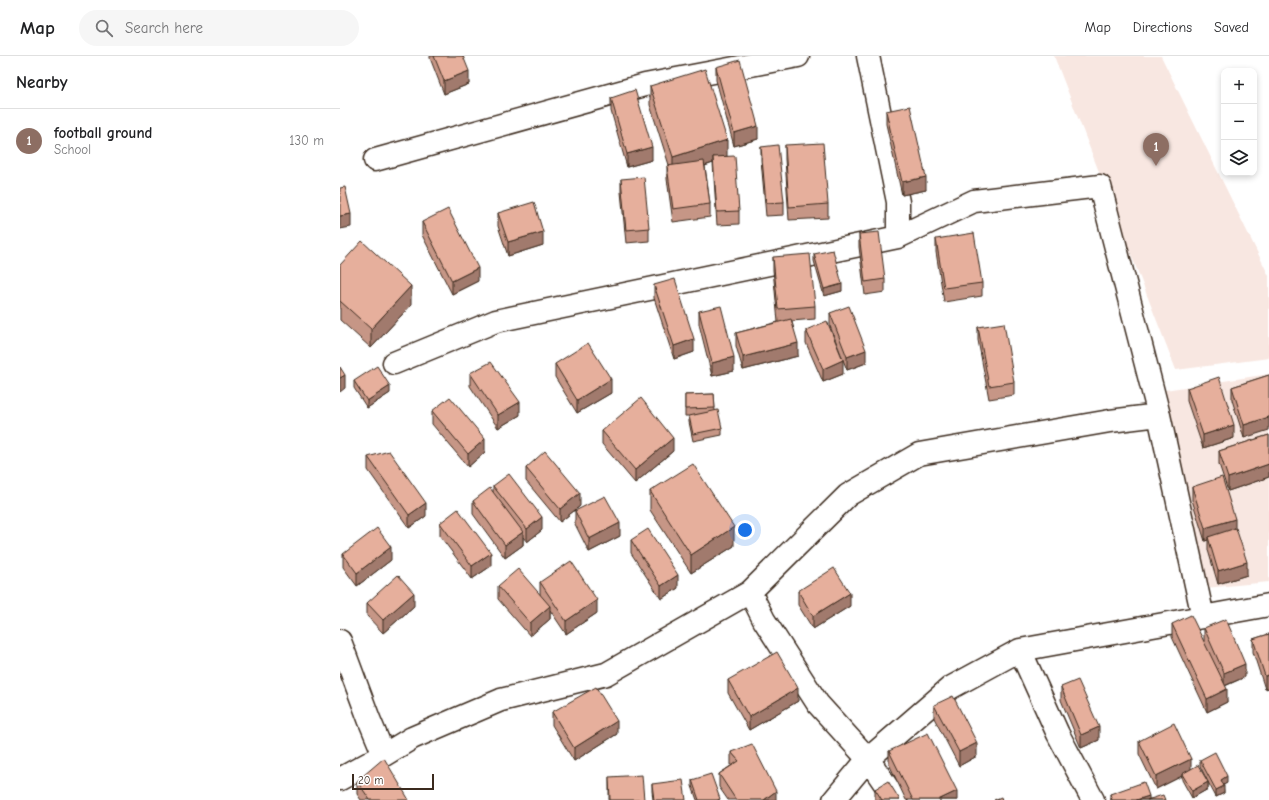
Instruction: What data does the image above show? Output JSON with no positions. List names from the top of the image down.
{
  "scale_bar": "20 m",
  "page": {
    "header": "Map",
    "search": "Search here",
    "nav": ["Map", "Directions", "Saved"],
    "heading": "Nearby",
    "map_buttons": ["+", "−"],
    "list": [
      {
        "mark": "1",
        "name": "football ground",
        "note": "School",
        "value": "130 m"
      }
    ],
    "pins": "1",
    "scale": "20 m"
  }
}
